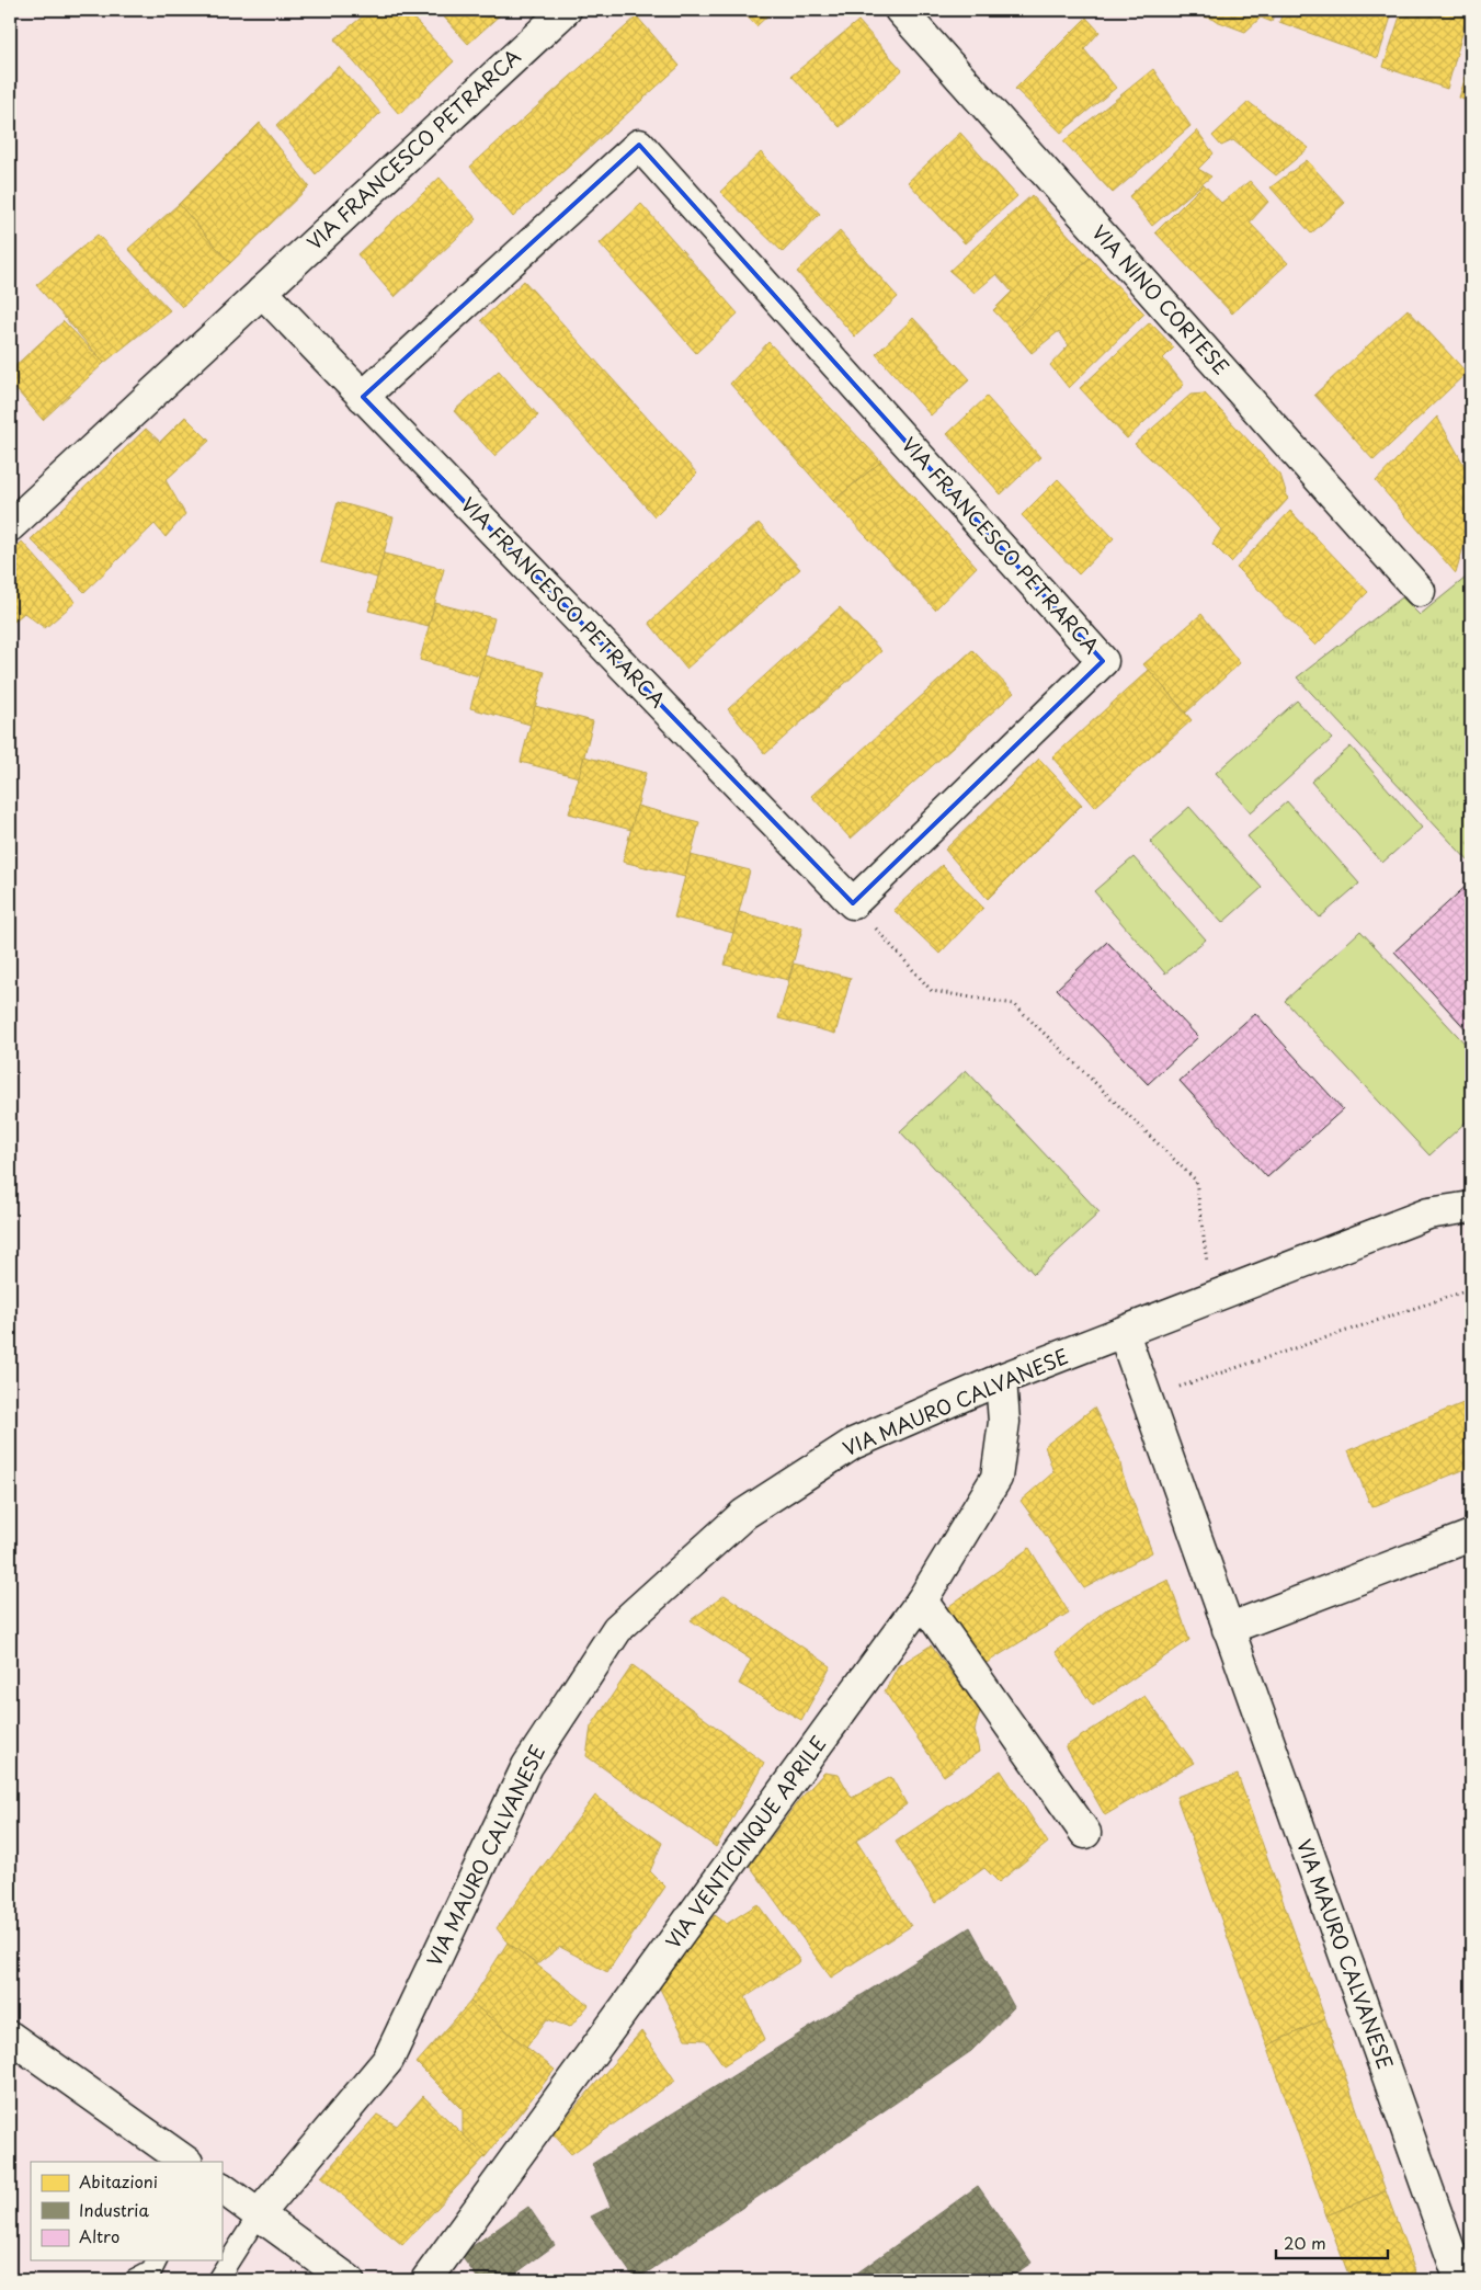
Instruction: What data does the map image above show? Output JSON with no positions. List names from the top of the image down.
{
  "streets": {
    "street": [
      "VIA FRANCESCO PETRARCA",
      "VIA NINO CORTESE",
      "VIA MAURO CALVANESE",
      "VIA VENTICINQUE APRILE"
    ]
  },
  "crossings": [
    ["VIA MAURO CALVANESE", "VIA VENTICINQUE APRILE"]
  ],
  "legend": ["Abitazioni", "Industria", "Altro"],
  "scale_bar": "20 m"
}
